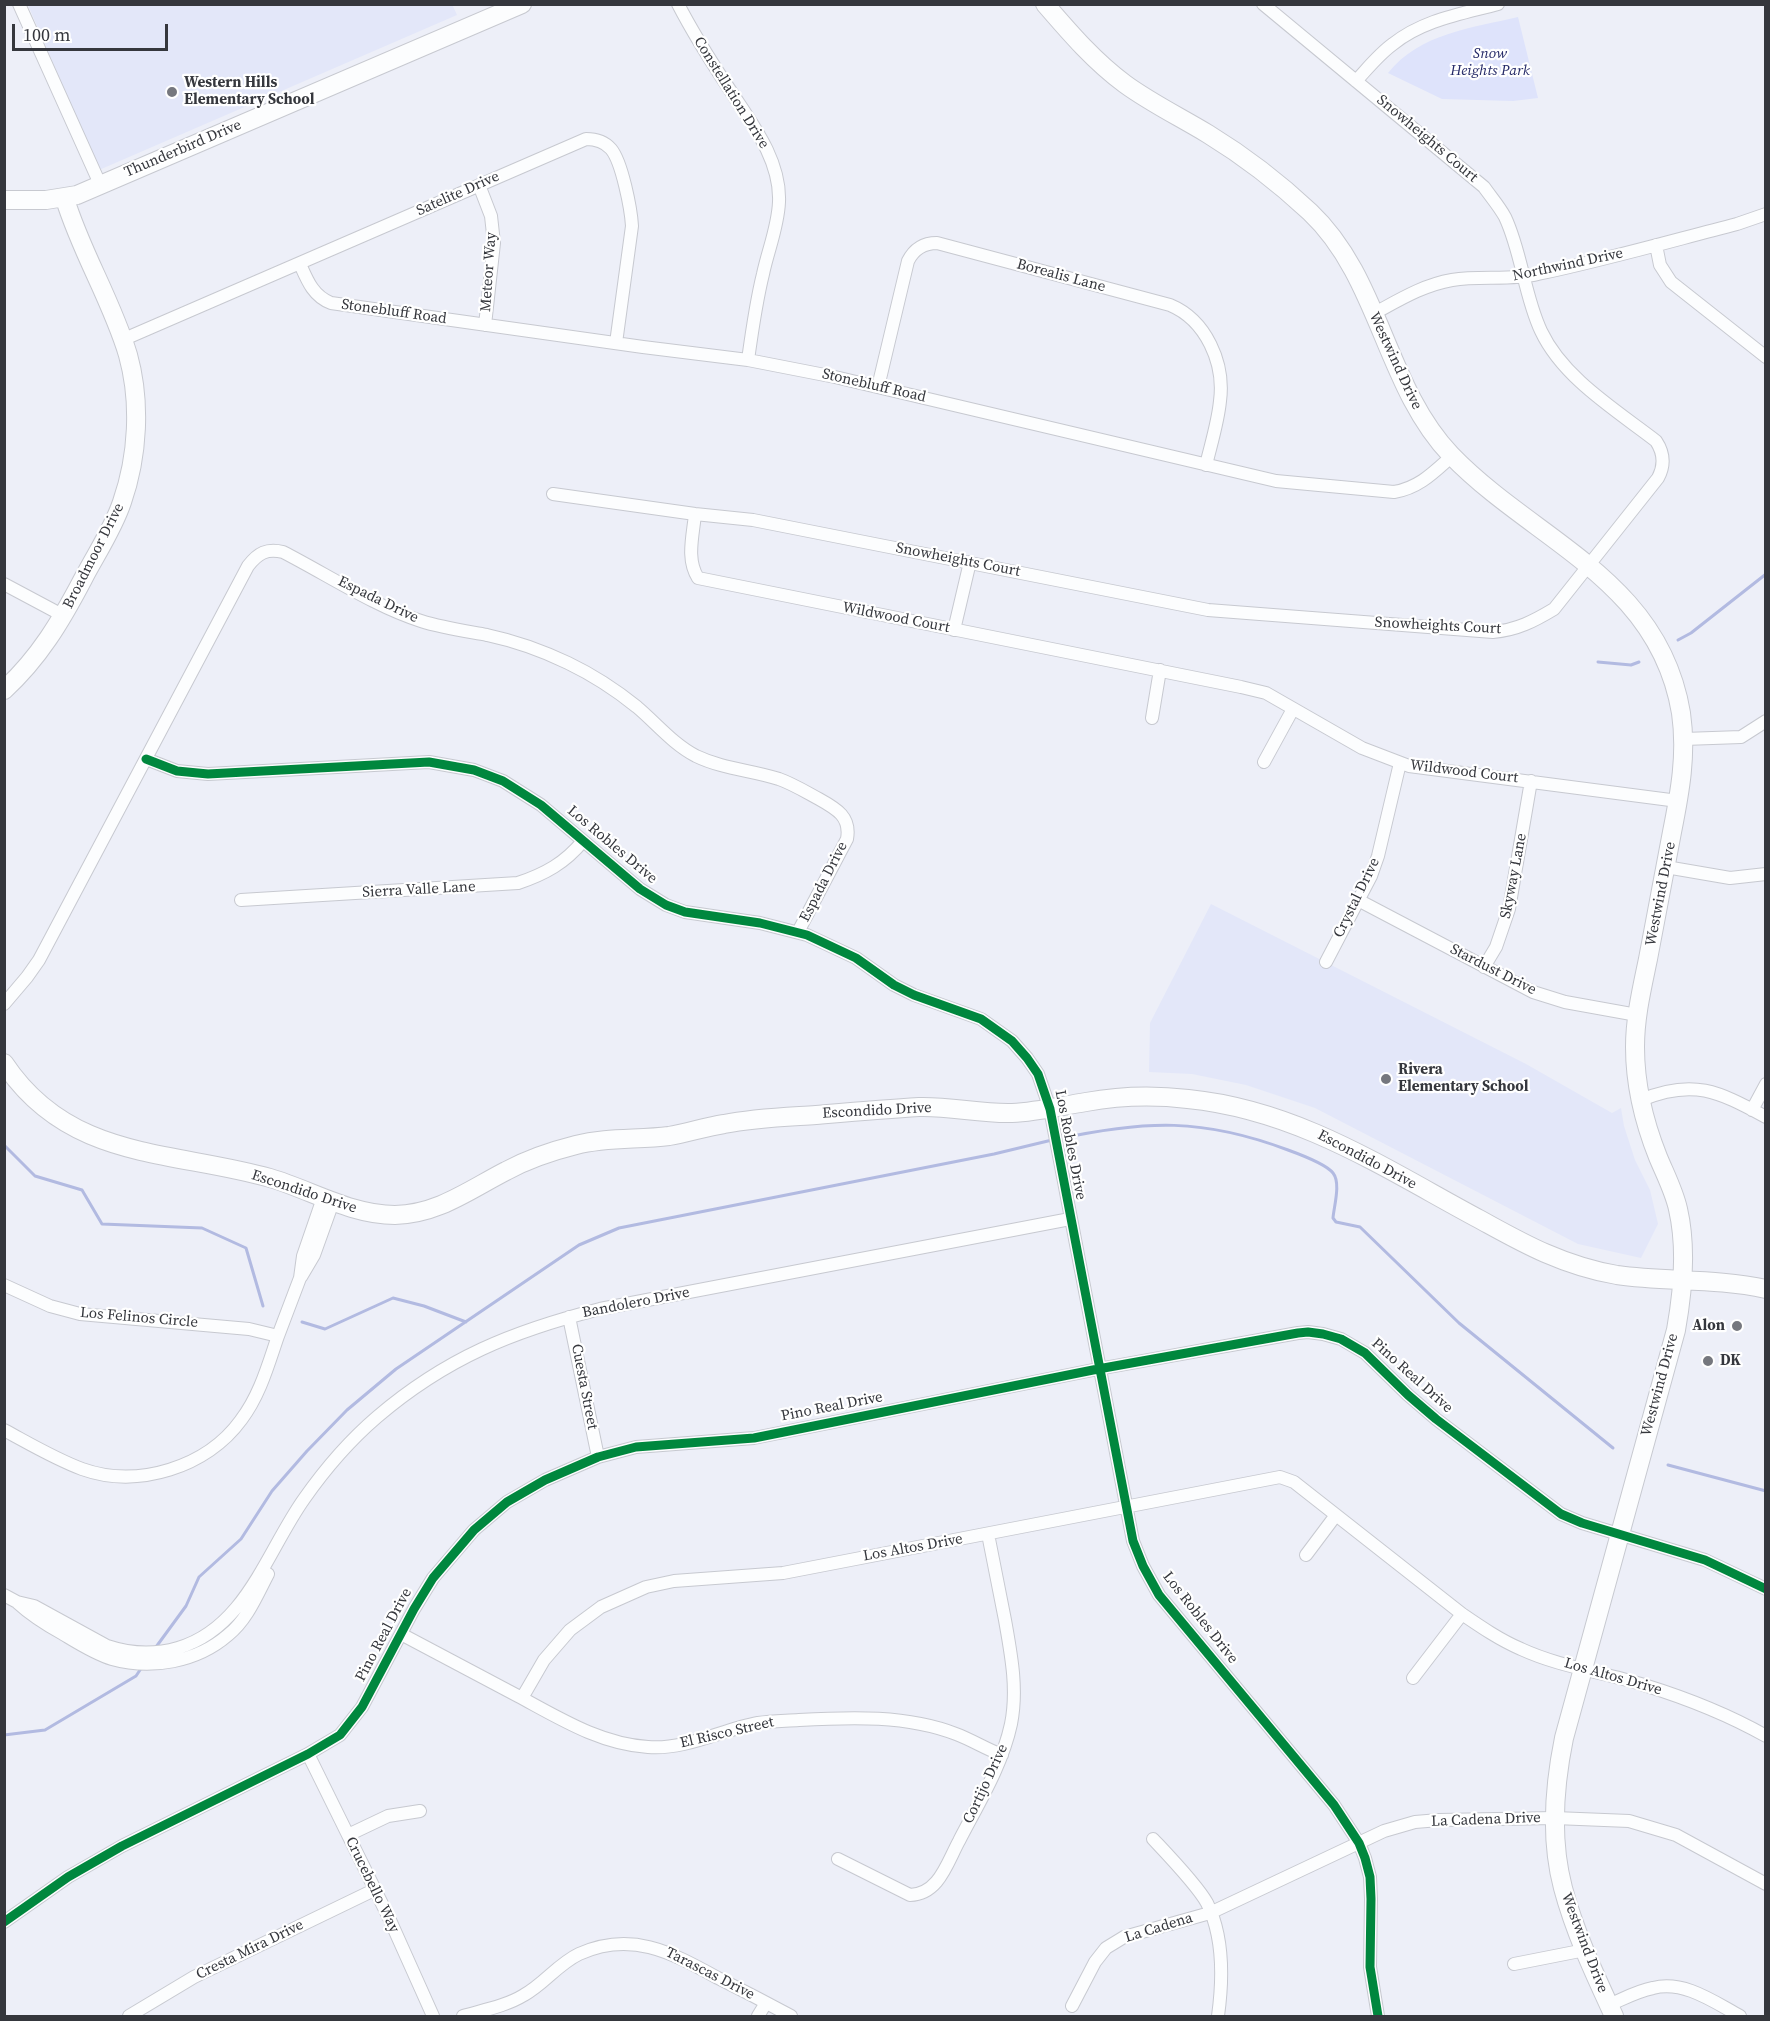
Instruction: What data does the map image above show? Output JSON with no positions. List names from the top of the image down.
{
  "streets": {
    "street": [
      "Constellation Drive",
      "Snowheights Court",
      "Thunderbird Drive",
      "Satelite Drive",
      "Northwind Drive",
      "Meteor Way",
      "Borealis Lane",
      "Stonebluff Road",
      "Westwind Drive",
      "Broadmoor Drive",
      "Espada Drive",
      "Wildwood Court",
      "Los Robles Drive",
      "Skyway Lane",
      "Sierra Valle Lane",
      "Crystal Drive",
      "Stardust Drive",
      "Escondido Drive",
      "Bandolero Drive",
      "Los Felinos Circle",
      "Pino Real Drive",
      "Cuesta Street",
      "Los Altos Drive",
      "El Risco Street",
      "Cortijo Drive",
      "La Cadena Drive",
      "Crucebello Way",
      "La Cadena",
      "Cresta Mira Drive",
      "Tarascas Drive"
    ]
  },
  "crossings": [
    ["Constellation Drive", "Stonebluff Road"],
    ["Snowheights Court", "Northwind Drive"],
    ["Snowheights Court", "Westwind Drive"],
    ["Snowheights Court", "Wildwood Court"],
    ["Thunderbird Drive", "Broadmoor Drive"],
    ["Satelite Drive", "Meteor Way"],
    ["Satelite Drive", "Stonebluff Road"],
    ["Satelite Drive", "Broadmoor Drive"],
    ["Northwind Drive", "Westwind Drive"],
    ["Meteor Way", "Stonebluff Road"],
    ["Borealis Lane", "Stonebluff Road"],
    ["Stonebluff Road", "Westwind Drive"],
    ["Westwind Drive", "Wildwood Court"],
    ["Westwind Drive", "Stardust Drive"],
    ["Westwind Drive", "Escondido Drive"],
    ["Westwind Drive", "Pino Real Drive"],
    ["Westwind Drive", "Los Altos Drive"],
    ["Westwind Drive", "La Cadena Drive"],
    ["Espada Drive", "Los Robles Drive"],
    ["Wildwood Court", "Skyway Lane"],
    ["Wildwood Court", "Crystal Drive"],
    ["Los Robles Drive", "Sierra Valle Lane"],
    ["Los Robles Drive", "Escondido Drive"],
    ["Los Robles Drive", "Bandolero Drive"],
    ["Los Robles Drive", "Pino Real Drive"],
    ["Los Robles Drive", "Los Altos Drive"],
    ["Los Robles Drive", "La Cadena Drive"],
    ["Skyway Lane", "Stardust Drive"],
    ["Crystal Drive", "Stardust Drive"],
    ["Bandolero Drive", "Cuesta Street"],
    ["Pino Real Drive", "Cuesta Street"],
    ["Pino Real Drive", "El Risco Street"],
    ["Pino Real Drive", "Crucebello Way"],
    ["Los Altos Drive", "El Risco Street"],
    ["Los Altos Drive", "Cortijo Drive"],
    ["El Risco Street", "Cortijo Drive"],
    ["La Cadena Drive", "La Cadena"],
    ["Crucebello Way", "Cresta Mira Drive"]
  ],
  "parks": ["Snow Heights Park"],
  "places": [
    "Western Hills Elementary School",
    "Rivera Elementary School",
    "Alon",
    "DK"
  ],
  "scale_bar": "100 m"
}
